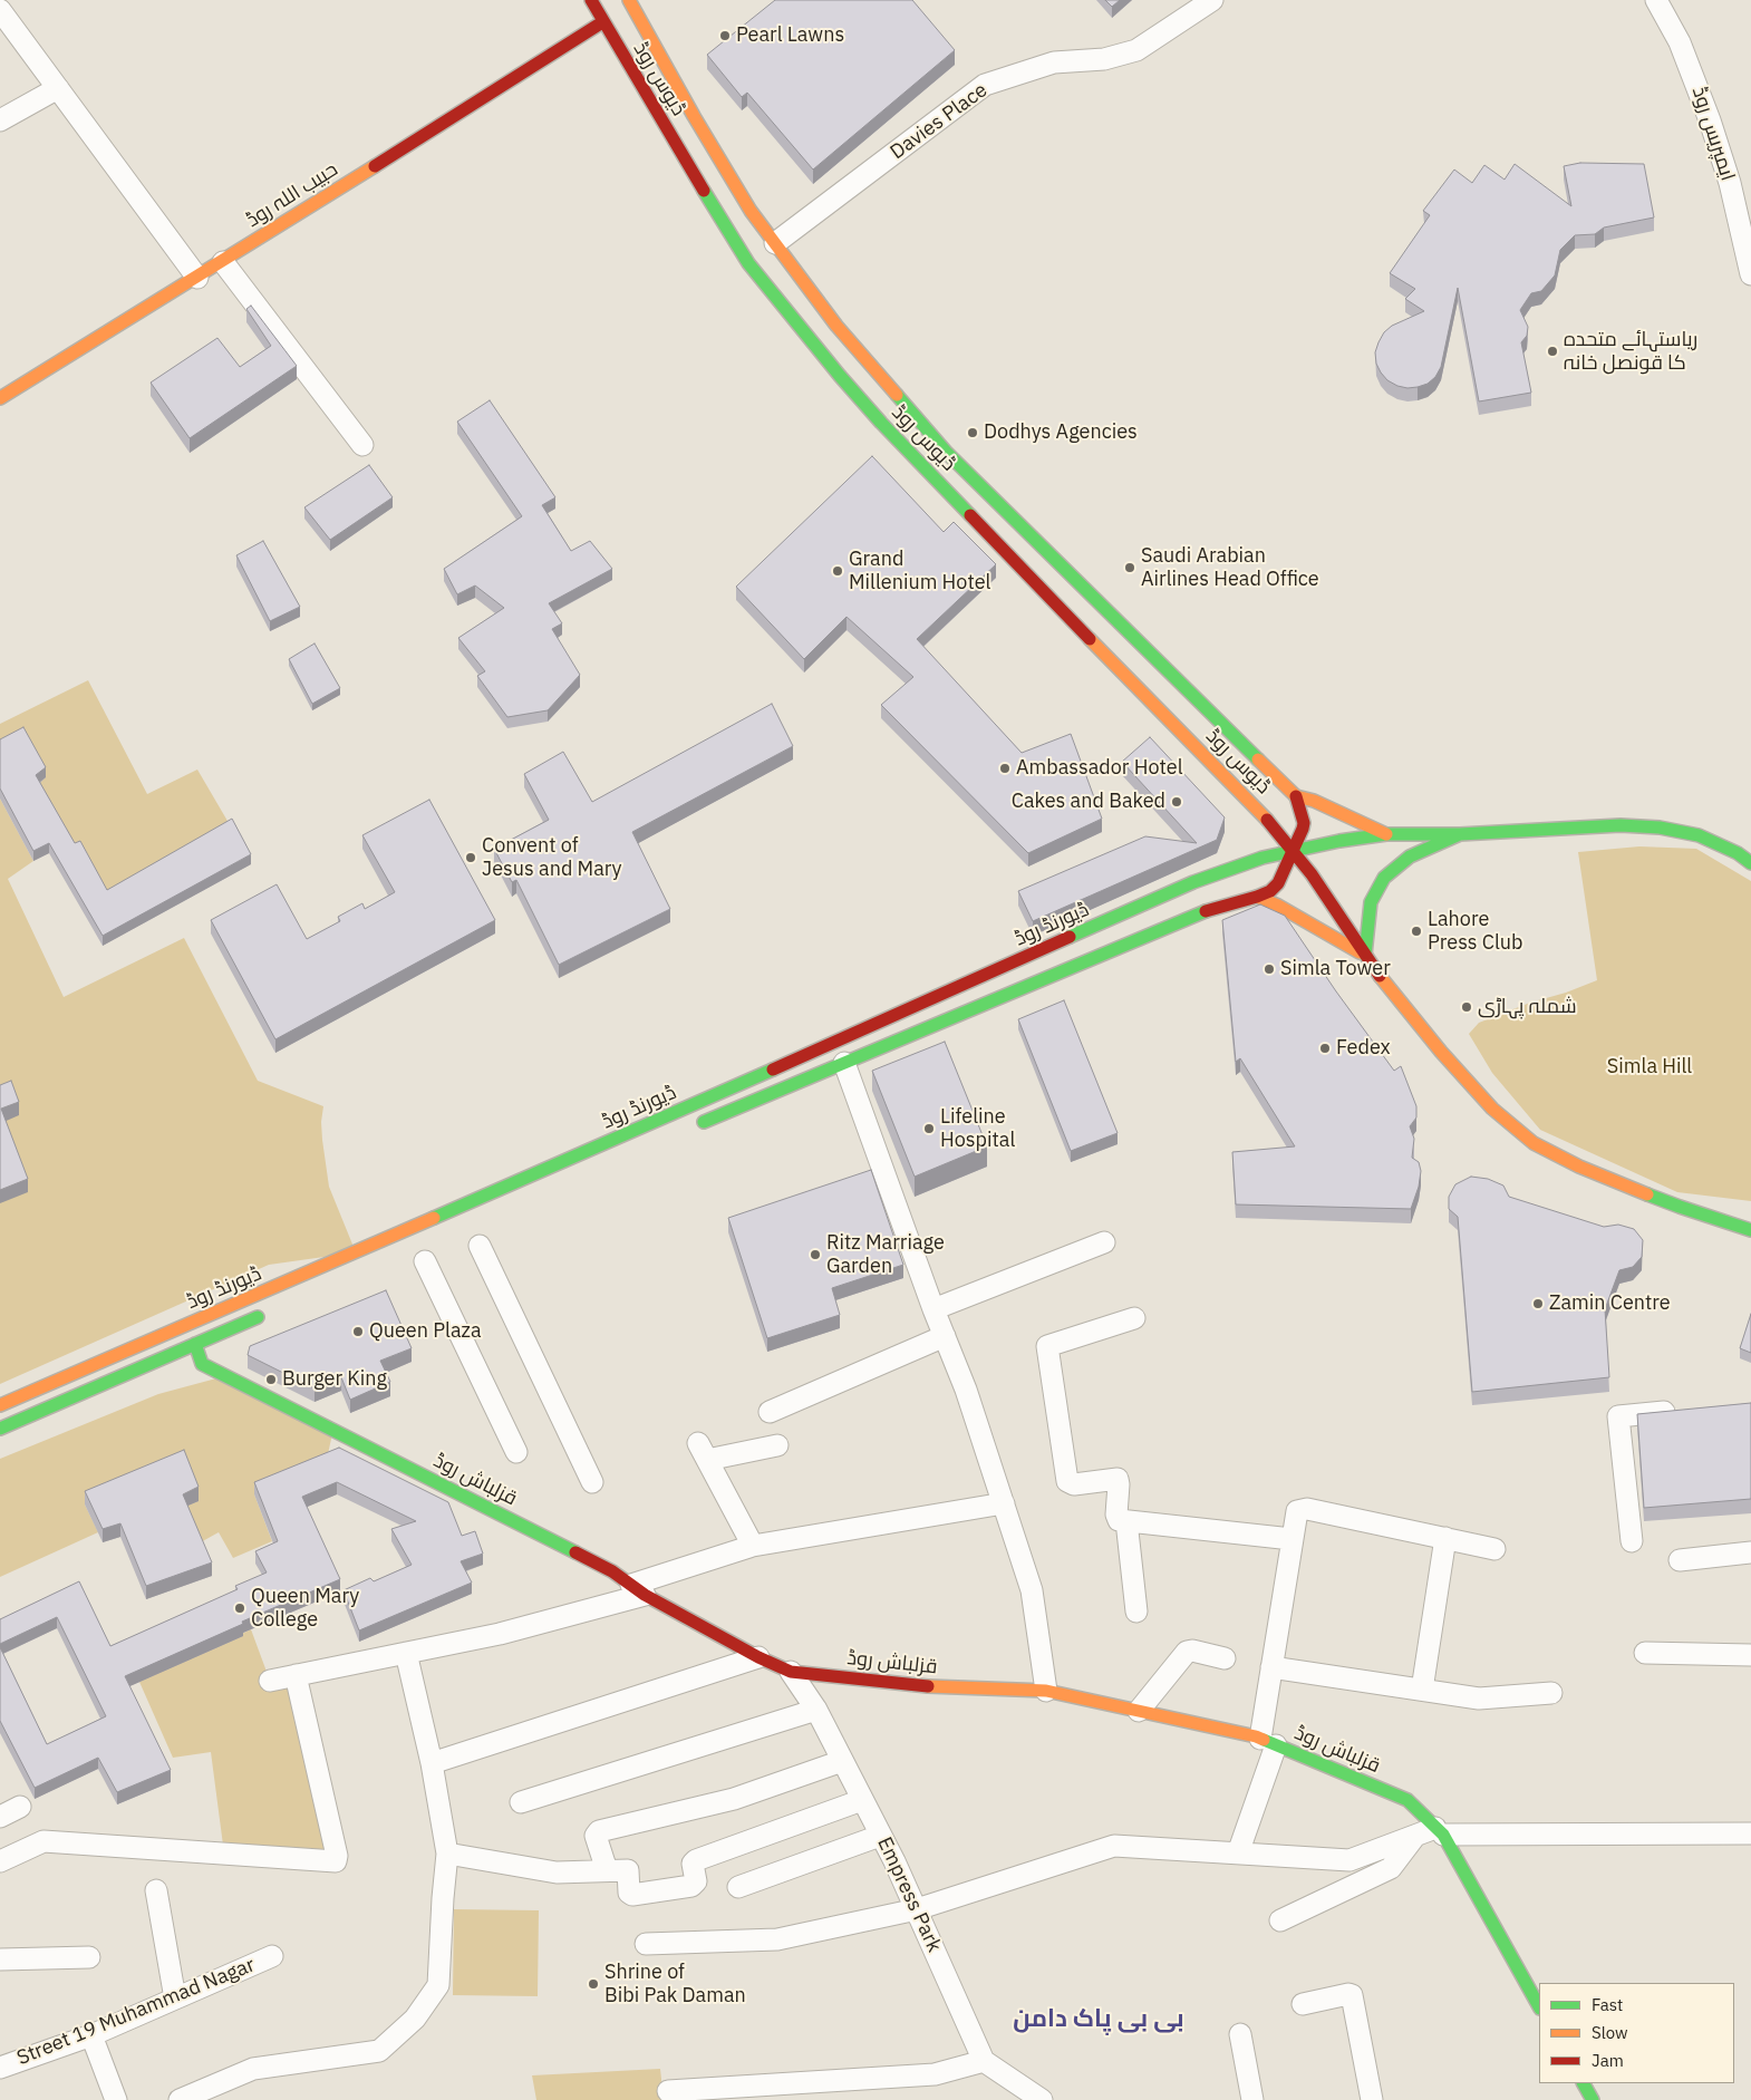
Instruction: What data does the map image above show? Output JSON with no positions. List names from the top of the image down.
{
  "streets": {
    "main road": [
      "ڈیوس روڈ",
      "حبیب اللہ روڈ",
      "ڈیورنڈ روڈ",
      "قزلباش روڈ"
    ],
    "street": [
      "Davies Place",
      "ایمپریس روڈ",
      "Empress Park",
      "Street 19 Muhammad Nagar"
    ]
  },
  "crossings": [
    ["ڈیوس روڈ", "Davies Place"],
    ["ڈیوس روڈ", "حبیب اللہ روڈ"],
    ["ڈیوس روڈ", "ڈیورنڈ روڈ"],
    ["ڈیورنڈ روڈ", "قزلباش روڈ"],
    ["قزلباش روڈ", "Empress Park"]
  ],
  "districts": ["بی بی پاک دامن"],
  "parks": ["Simla Hill"],
  "places": [
    "Pearl Lawns",
    "ریاستہائے متحدہ کا قونصل خانہ",
    "Dodhys Agencies",
    "Saudi Arabian Airlines Head Office",
    "Grand Millenium Hotel",
    "Ambassador Hotel",
    "Cakes and Baked",
    "Convent of Jesus and Mary",
    "Lahore Press Club",
    "Simla Tower",
    "شملہ پہاڑی",
    "Fedex",
    "Lifeline Hospital",
    "Ritz Marriage Garden",
    "Zamin Centre",
    "Queen Plaza",
    "Burger King",
    "Queen Mary College",
    "Shrine of Bibi Pak Daman"
  ],
  "legend": ["Fast", "Slow", "Jam"]
}
